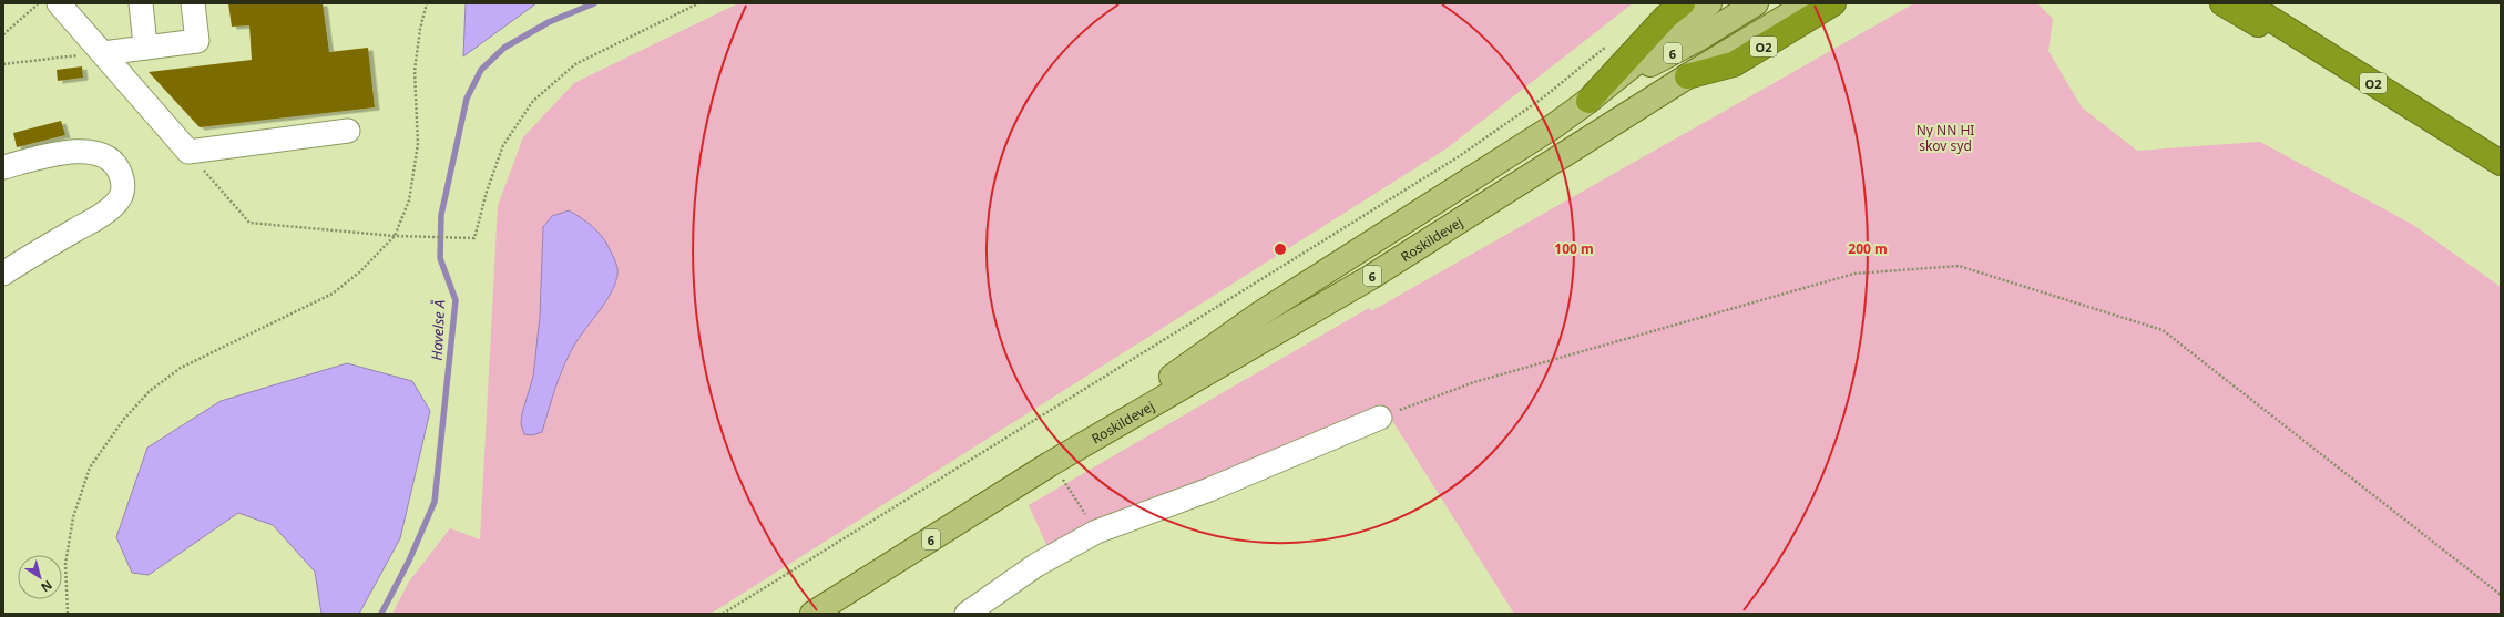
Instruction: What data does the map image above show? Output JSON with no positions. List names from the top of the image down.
{
  "streets": {
    "highway": ["O2"],
    "main road": ["6", "Roskildevej"]
  },
  "crossings": [
    ["O2", "Roskildevej"]
  ],
  "water": ["Havelse Å"],
  "parks": ["Ny NN HI skov syd"],
  "north": "bottom right",
  "rings": ["100 m", "200 m"]
}
